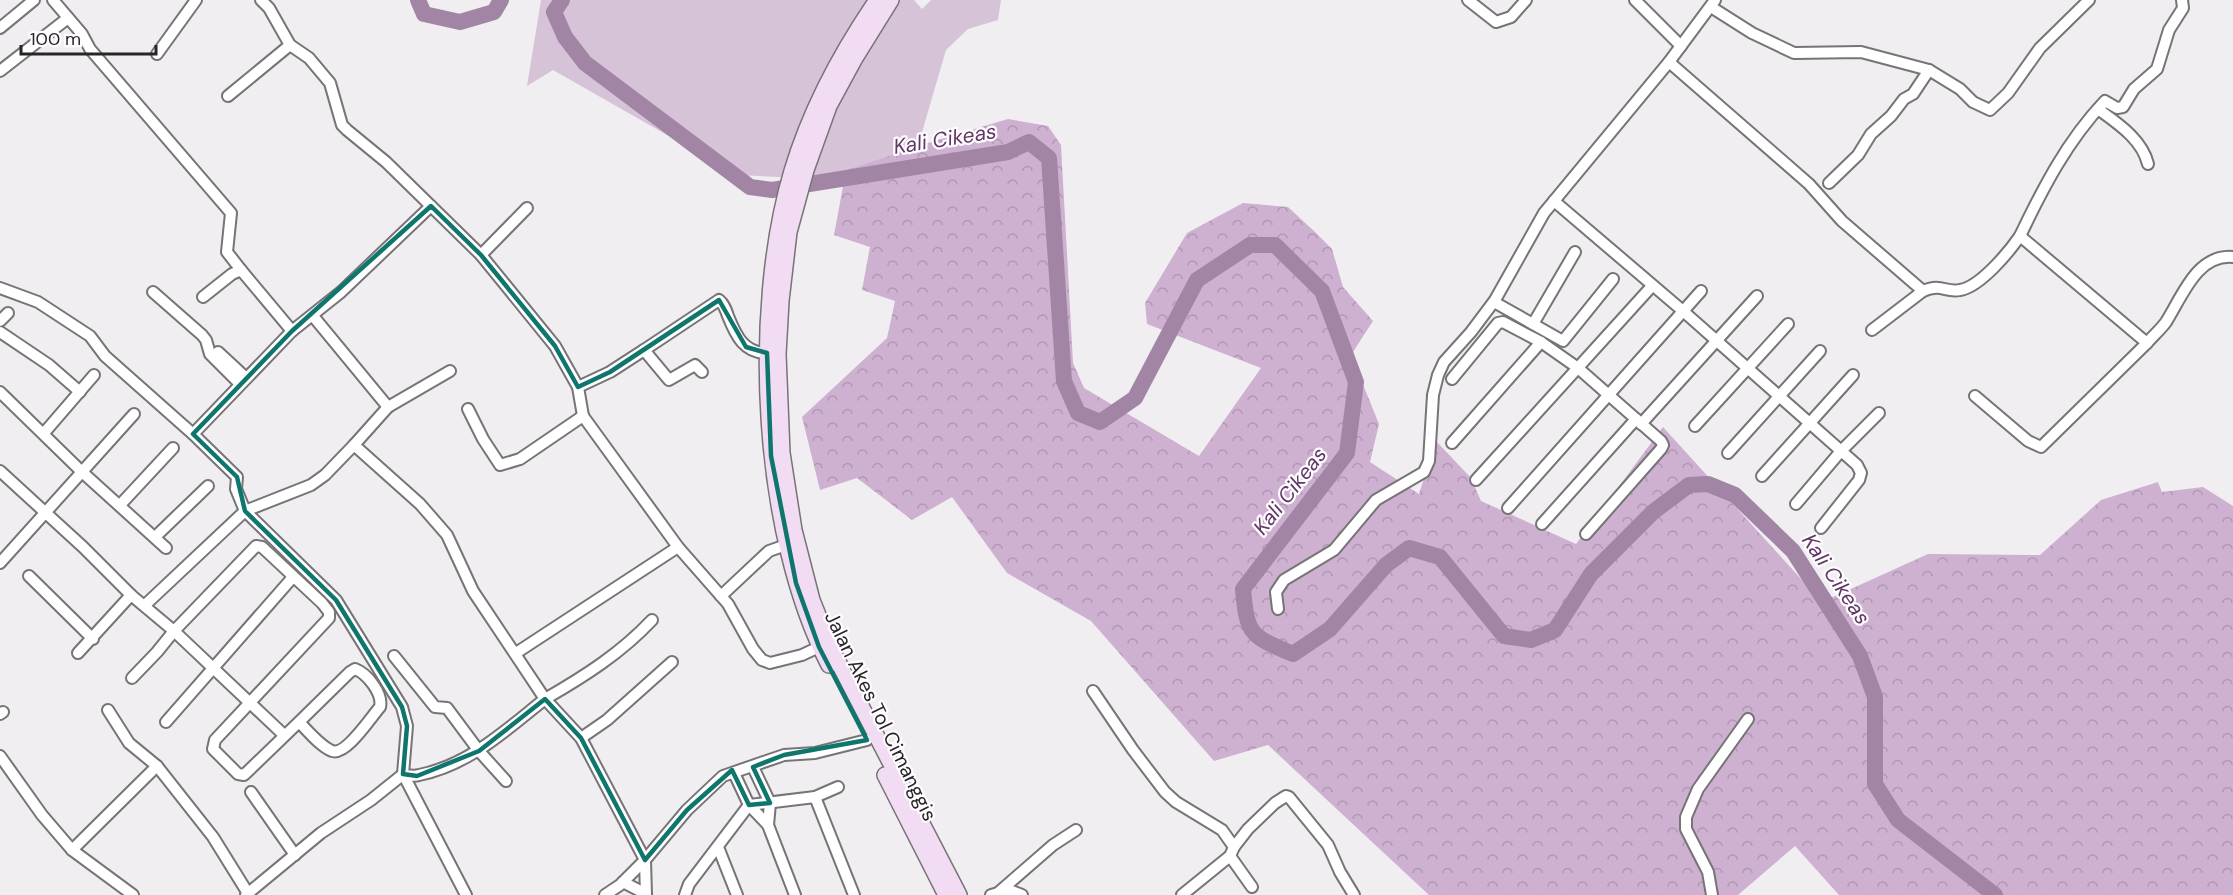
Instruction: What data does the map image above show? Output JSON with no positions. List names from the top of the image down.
{
  "streets": {
    "main road": ["Jalan Akes Tol Cimanggis"]
  },
  "water": ["Kali Cikeas"],
  "scale_bar": "100 m"
}
